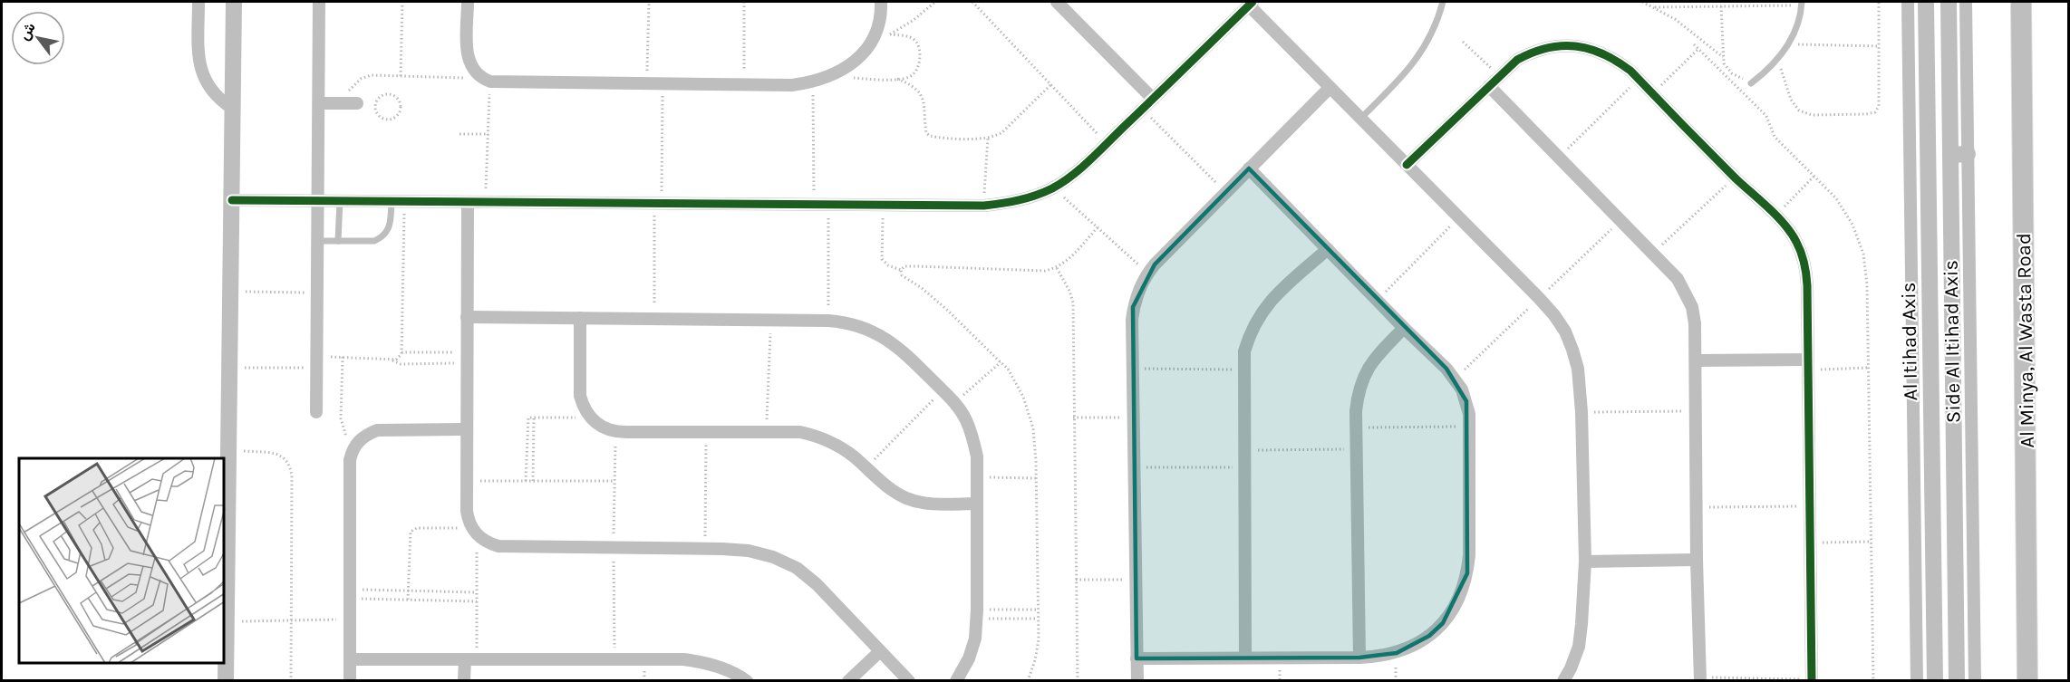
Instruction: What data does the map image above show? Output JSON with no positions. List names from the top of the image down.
{
  "streets": {
    "main road": ["Al Minya, Al Wasta Road"],
    "street": ["Al Itihad Axis", "Side Al Itihad Axis"]
  },
  "north": "top left"
}
